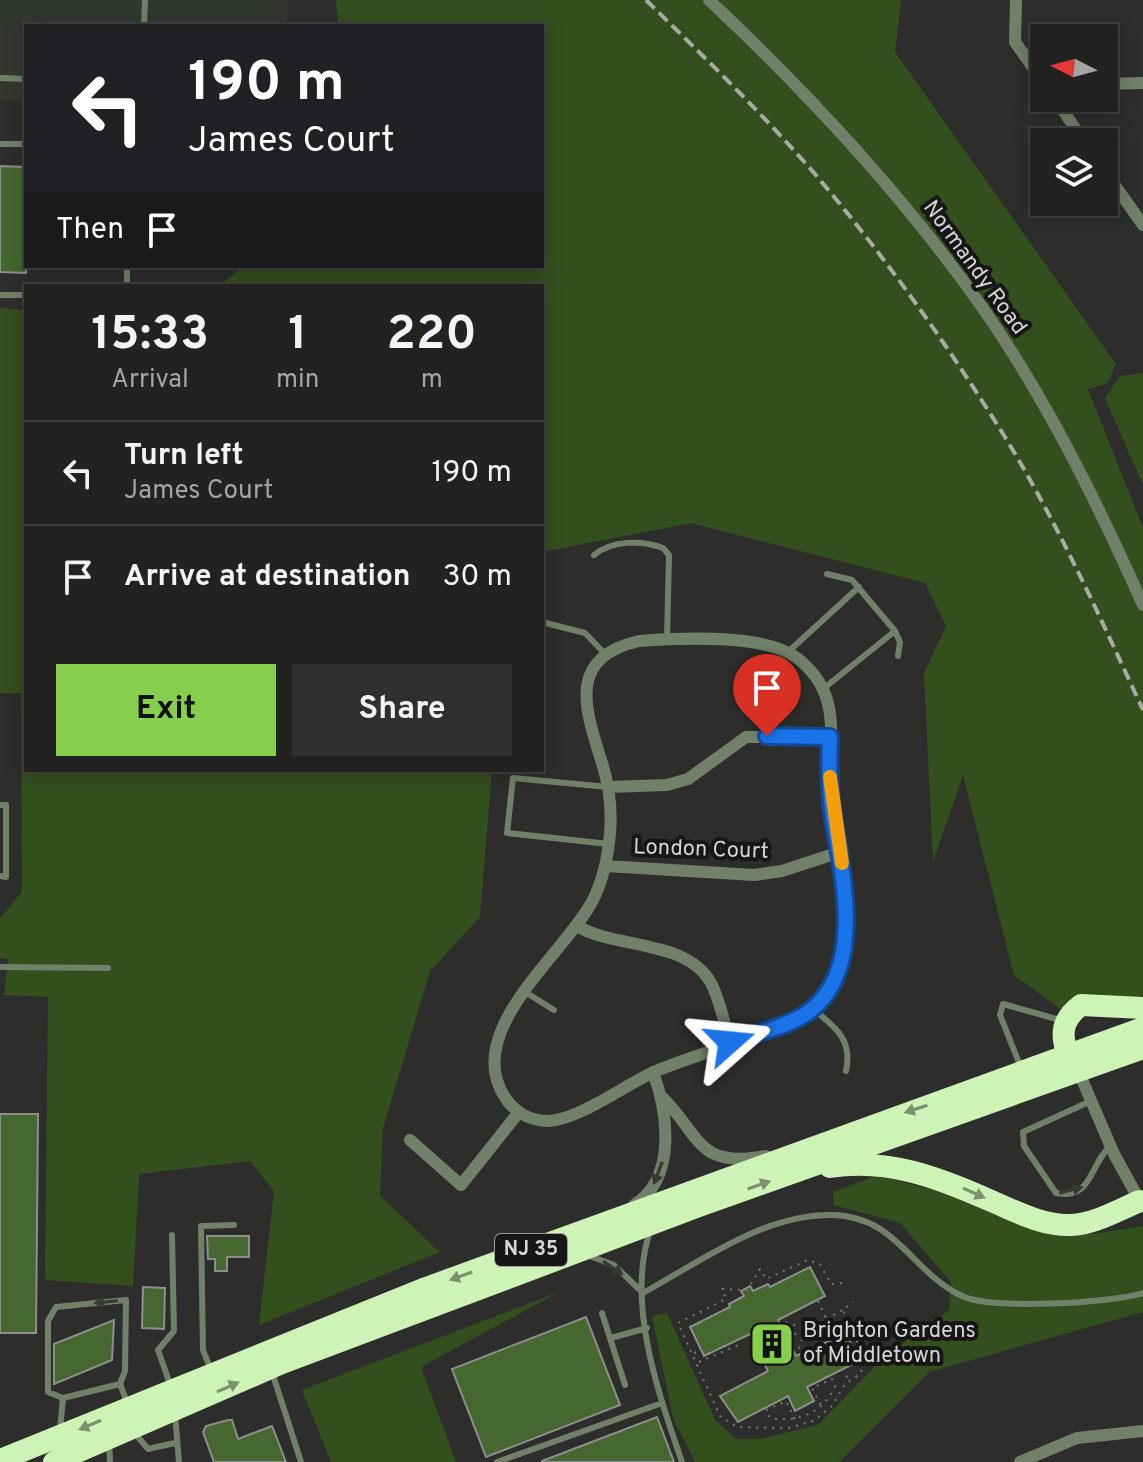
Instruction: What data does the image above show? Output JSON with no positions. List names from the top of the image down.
{
  "streets": {
    "highway": ["NJ 35"],
    "street": ["Normandy Road", "London Court"]
  },
  "places": {
    "building": ["Brighton Gardens of Middletown"]
  },
  "north": "left",
  "page": {
    "turn": ["190 m", "James Court"],
    "then": "Then",
    "eta": [
      "15:33",
      "Arrival",
      "1",
      "min",
      "220",
      "m"
    ],
    "list": [
      {
        "name": "Turn left",
        "note": "James Court",
        "value": "190 m"
      },
      {
        "name": "Arrive at destination",
        "value": "30 m"
      }
    ],
    "buttons": ["Exit", "Share"]
  }
}
